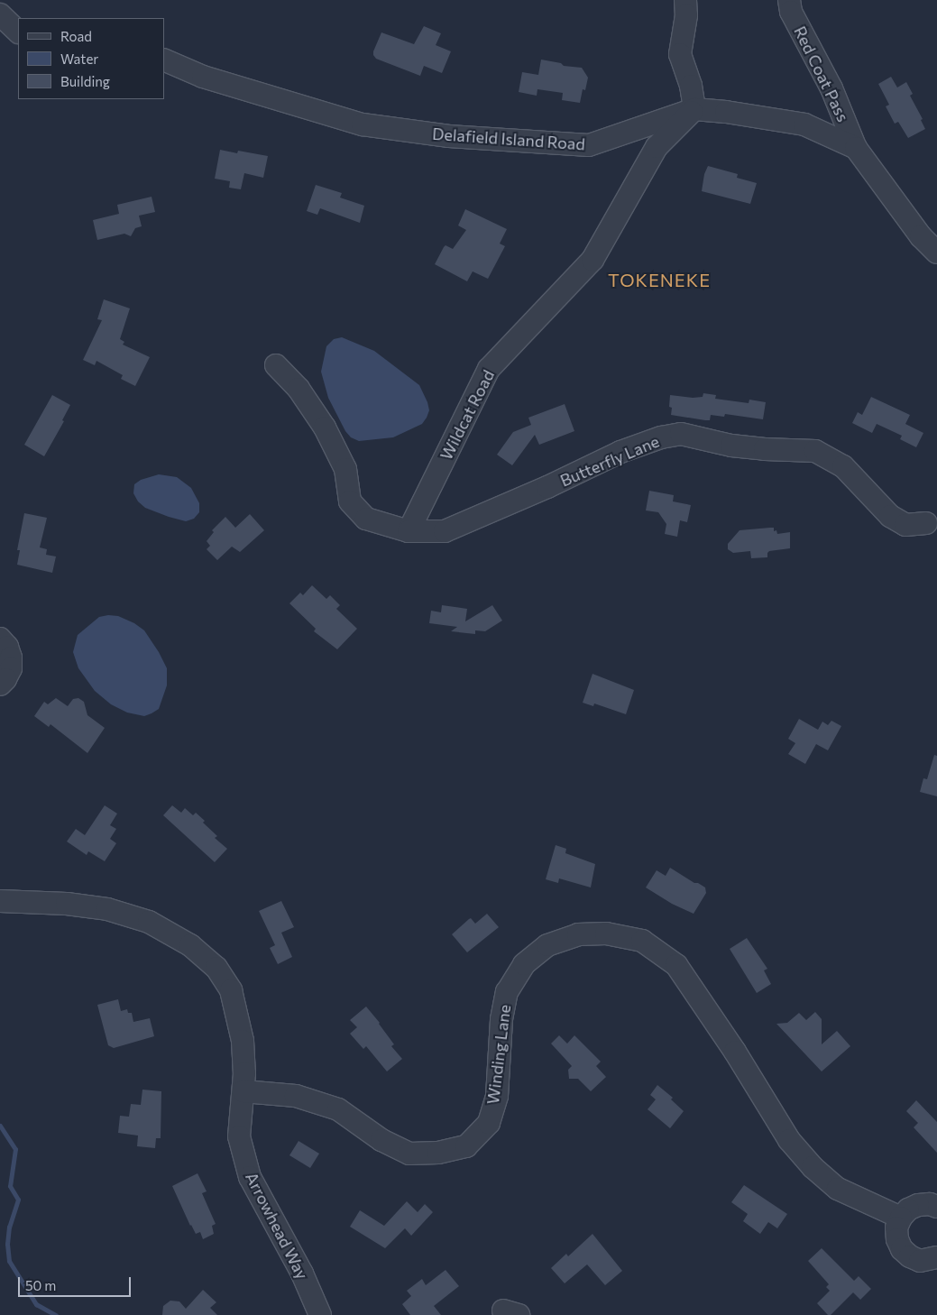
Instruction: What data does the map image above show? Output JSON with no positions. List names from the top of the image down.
{
  "streets": {
    "street": [
      "Red Coat Pass",
      "Delafield Island Road",
      "Wildcat Road",
      "Butterfly Lane",
      "Winding Lane",
      "Arrowhead Way"
    ]
  },
  "crossings": [
    ["Red Coat Pass", "Delafield Island Road"],
    ["Delafield Island Road", "Wildcat Road"],
    ["Wildcat Road", "Butterfly Lane"],
    ["Winding Lane", "Arrowhead Way"]
  ],
  "districts": ["TOKENEKE"],
  "legend": ["Road", "Water", "Building"],
  "scale_bar": "50 m"
}
